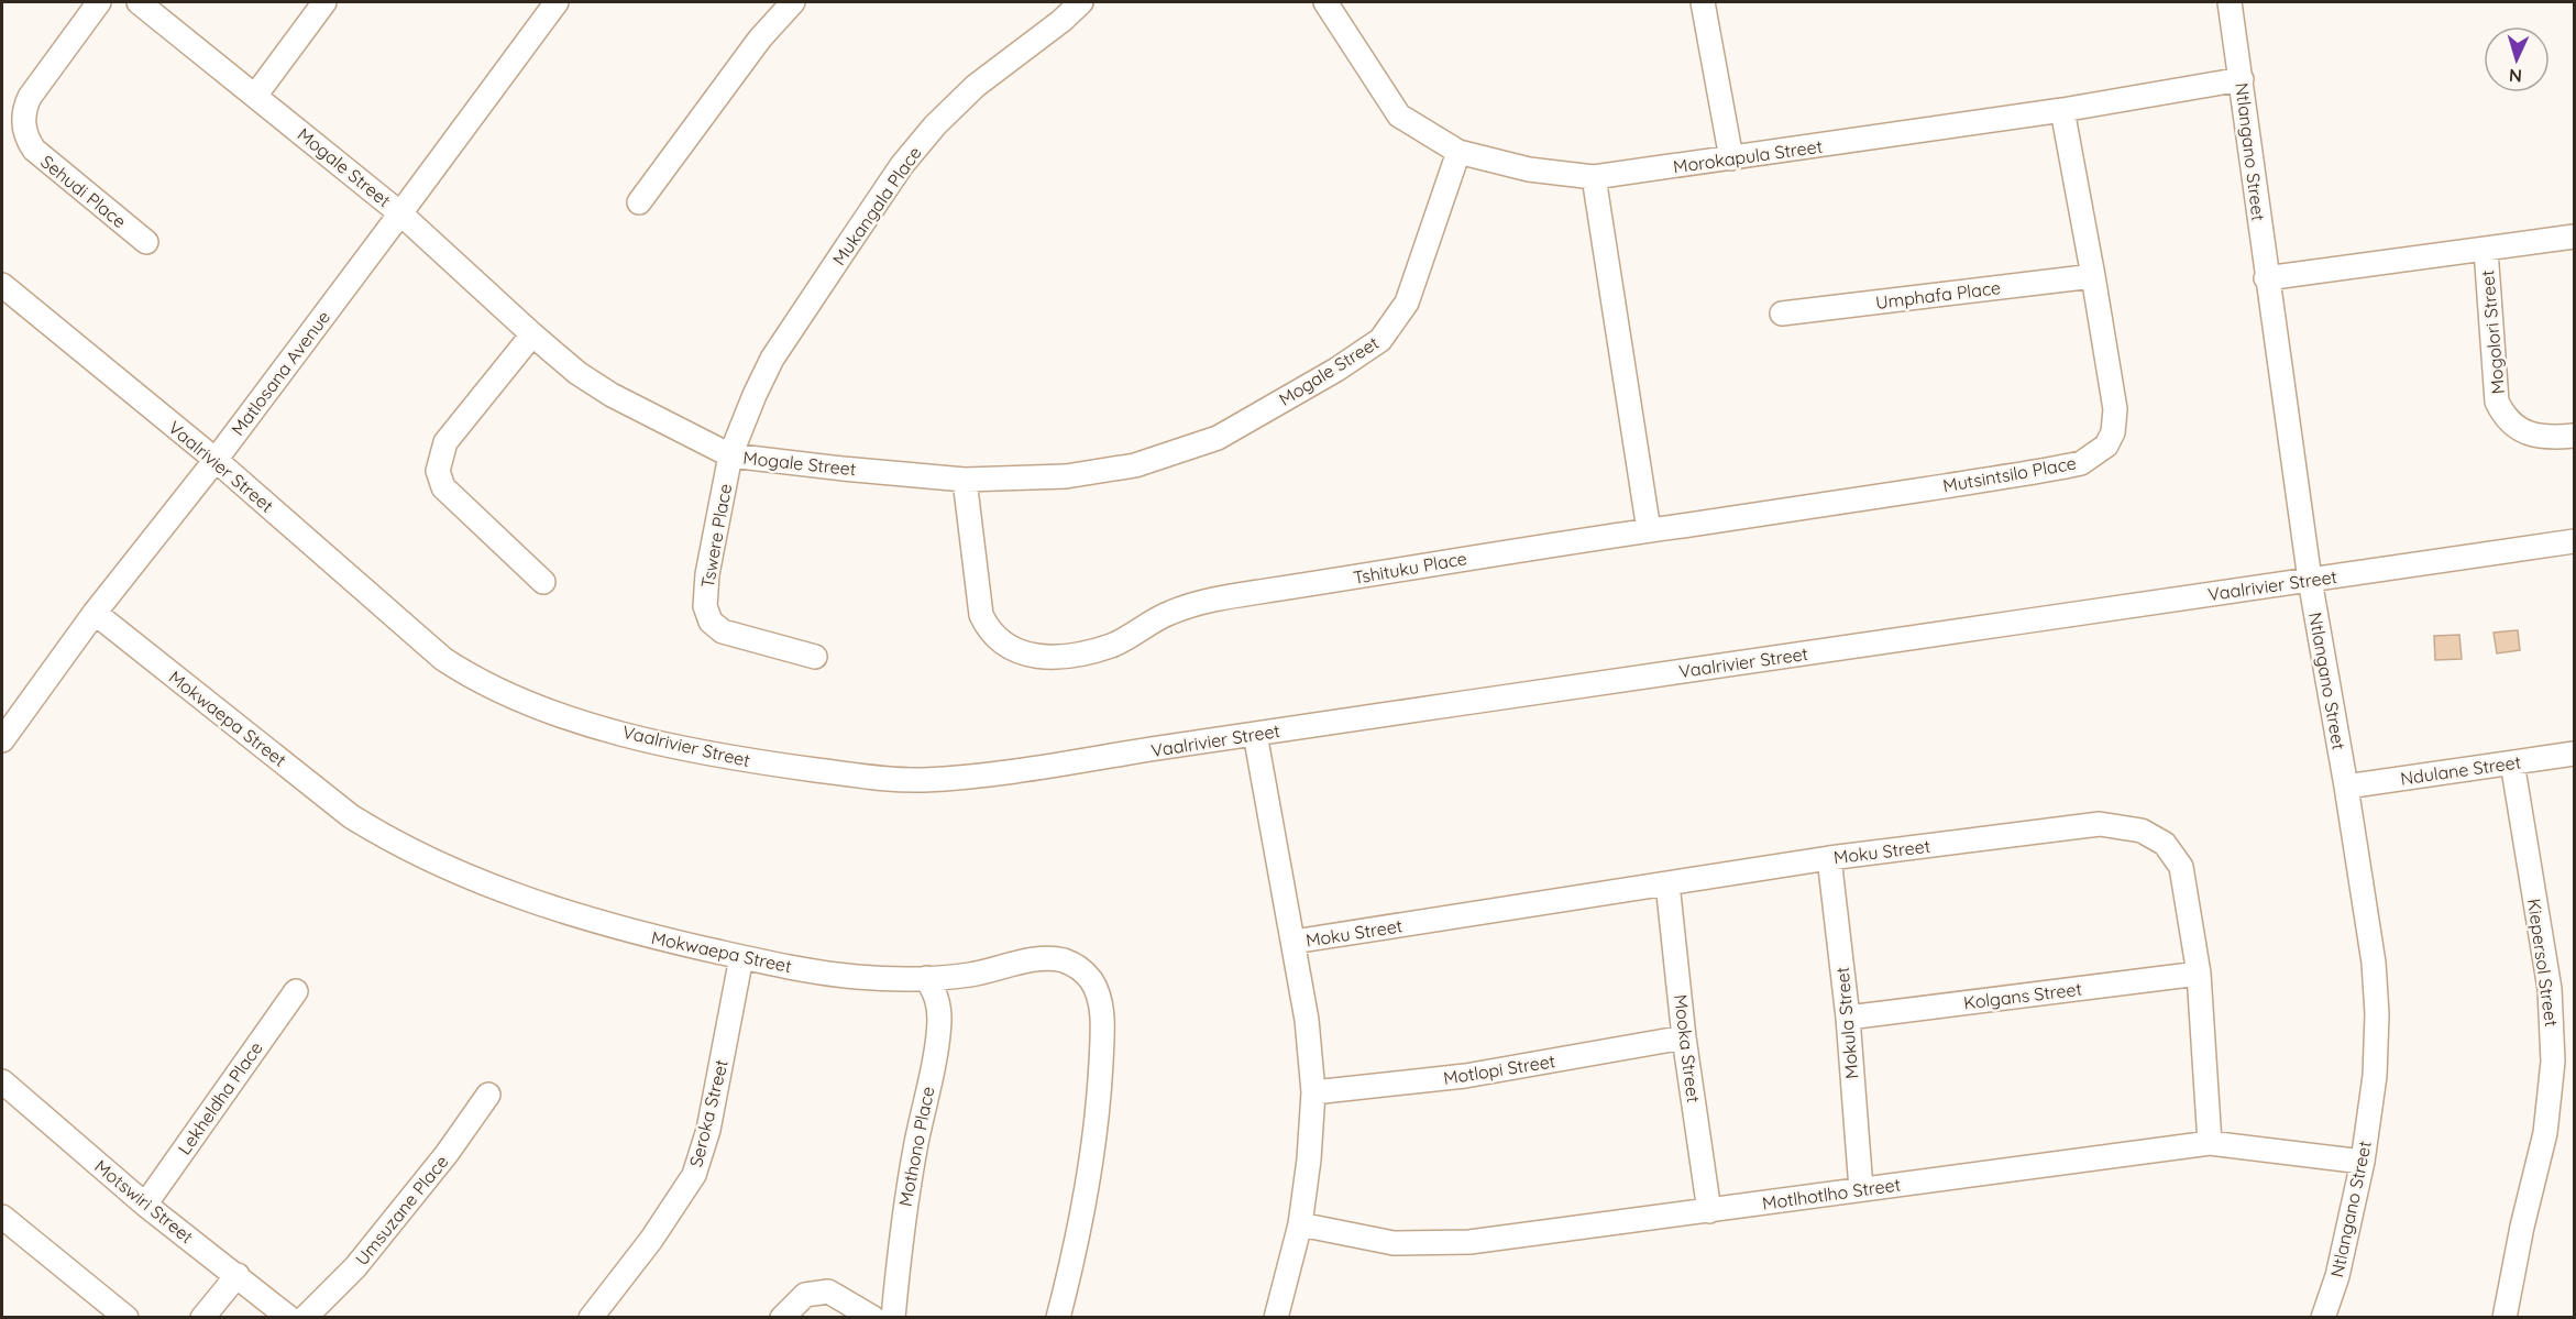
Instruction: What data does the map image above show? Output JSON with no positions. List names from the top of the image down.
{
  "streets": {
    "street": [
      "Ntlangano Street",
      "Morokapula Street",
      "Mogale Street",
      "Sehudi Place",
      "Mukangala Place",
      "Umphafa Place",
      "Mogolori Street",
      "Matlosana Avenue",
      "Vaalrivier Street",
      "Mutsintsilo Place",
      "Tswere Place",
      "Tshituku Place",
      "Mokwaepa Street",
      "Ndulane Street",
      "Moku Street",
      "Kiepersol Street",
      "Kolgans Street",
      "Mokula Street",
      "Mooka Street",
      "Motlopi Street",
      "Lekheldha Place",
      "Seroka Street",
      "Mothono Place",
      "Motlhotlho Street",
      "Motswiri Street",
      "Umsuzane Place"
    ]
  },
  "crossings": [
    ["Ntlangano Street", "Morokapula Street"],
    ["Ntlangano Street", "Mogolori Street"],
    ["Ntlangano Street", "Vaalrivier Street"],
    ["Ntlangano Street", "Ndulane Street"],
    ["Ntlangano Street", "Motlhotlho Street"],
    ["Morokapula Street", "Mogale Street"],
    ["Morokapula Street", "Mutsintsilo Place"],
    ["Mogale Street", "Mukangala Place"],
    ["Mogale Street", "Matlosana Avenue"],
    ["Mogale Street", "Tswere Place"],
    ["Mogale Street", "Tshituku Place"],
    ["Mukangala Place", "Tswere Place"],
    ["Umphafa Place", "Mutsintsilo Place"],
    ["Matlosana Avenue", "Vaalrivier Street"],
    ["Matlosana Avenue", "Mokwaepa Street"],
    ["Mutsintsilo Place", "Tshituku Place"],
    ["Mokwaepa Street", "Seroka Street"],
    ["Mokwaepa Street", "Mothono Place"],
    ["Ndulane Street", "Kiepersol Street"],
    ["Moku Street", "Kolgans Street"],
    ["Moku Street", "Mokula Street"],
    ["Moku Street", "Mooka Street"],
    ["Moku Street", "Motlhotlho Street"],
    ["Kolgans Street", "Mokula Street"],
    ["Mokula Street", "Motlhotlho Street"],
    ["Mooka Street", "Motlopi Street"],
    ["Mooka Street", "Motlhotlho Street"],
    ["Lekheldha Place", "Motswiri Street"]
  ],
  "north": "bottom"
}
